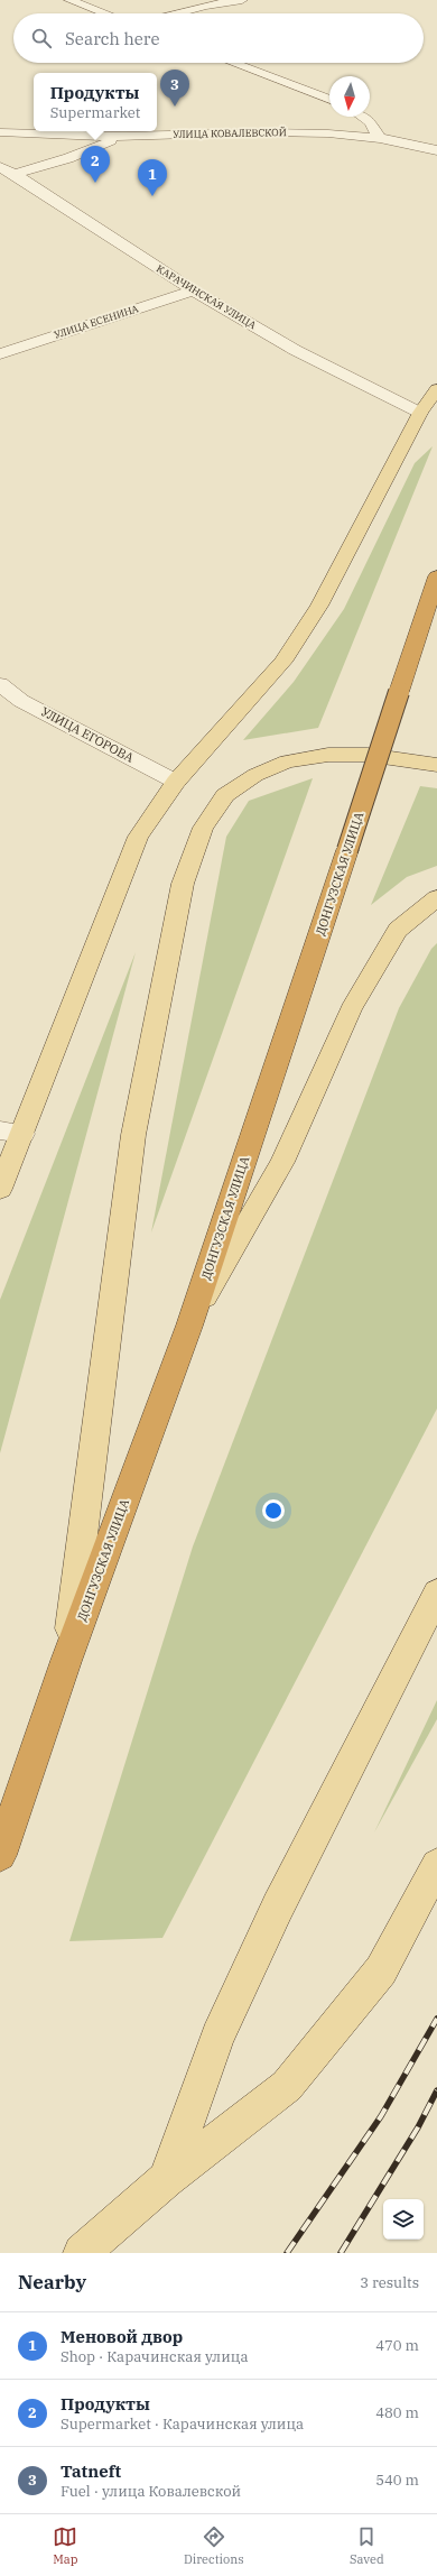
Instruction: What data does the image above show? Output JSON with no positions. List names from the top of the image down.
{
  "streets": {
    "highway": ["ДОНГУЗСКАЯ УЛИЦА"],
    "street": [
      "УЛИЦА КОВАЛЕВСКОЙ",
      "КАРАЧИНСКАЯ УЛИЦА",
      "УЛИЦА ЕСЕНИНА",
      "УЛИЦА ЕГОРОВА"
    ]
  },
  "crossings": [
    ["КАРАЧИНСКАЯ УЛИЦА", "УЛИЦА ЕСЕНИНА"]
  ],
  "north": "bottom",
  "page": {
    "search": "Search here",
    "pins": ["3", "2", "1"],
    "popup": ["Продукты", "Supermarket"],
    "heading": ["Nearby", "3 results"],
    "list": [
      {
        "mark": "1",
        "name": "Меновой двор",
        "note": "Shop · Карачинская улица",
        "value": "470 m"
      },
      {
        "mark": "2",
        "name": "Продукты",
        "note": "Supermarket · Карачинская улица",
        "value": "480 m"
      },
      {
        "mark": "3",
        "name": "Tatneft",
        "note": "Fuel · улица Ковалевской",
        "value": "540 m"
      }
    ],
    "nav": ["Map", "Directions", "Saved"]
  }
}
